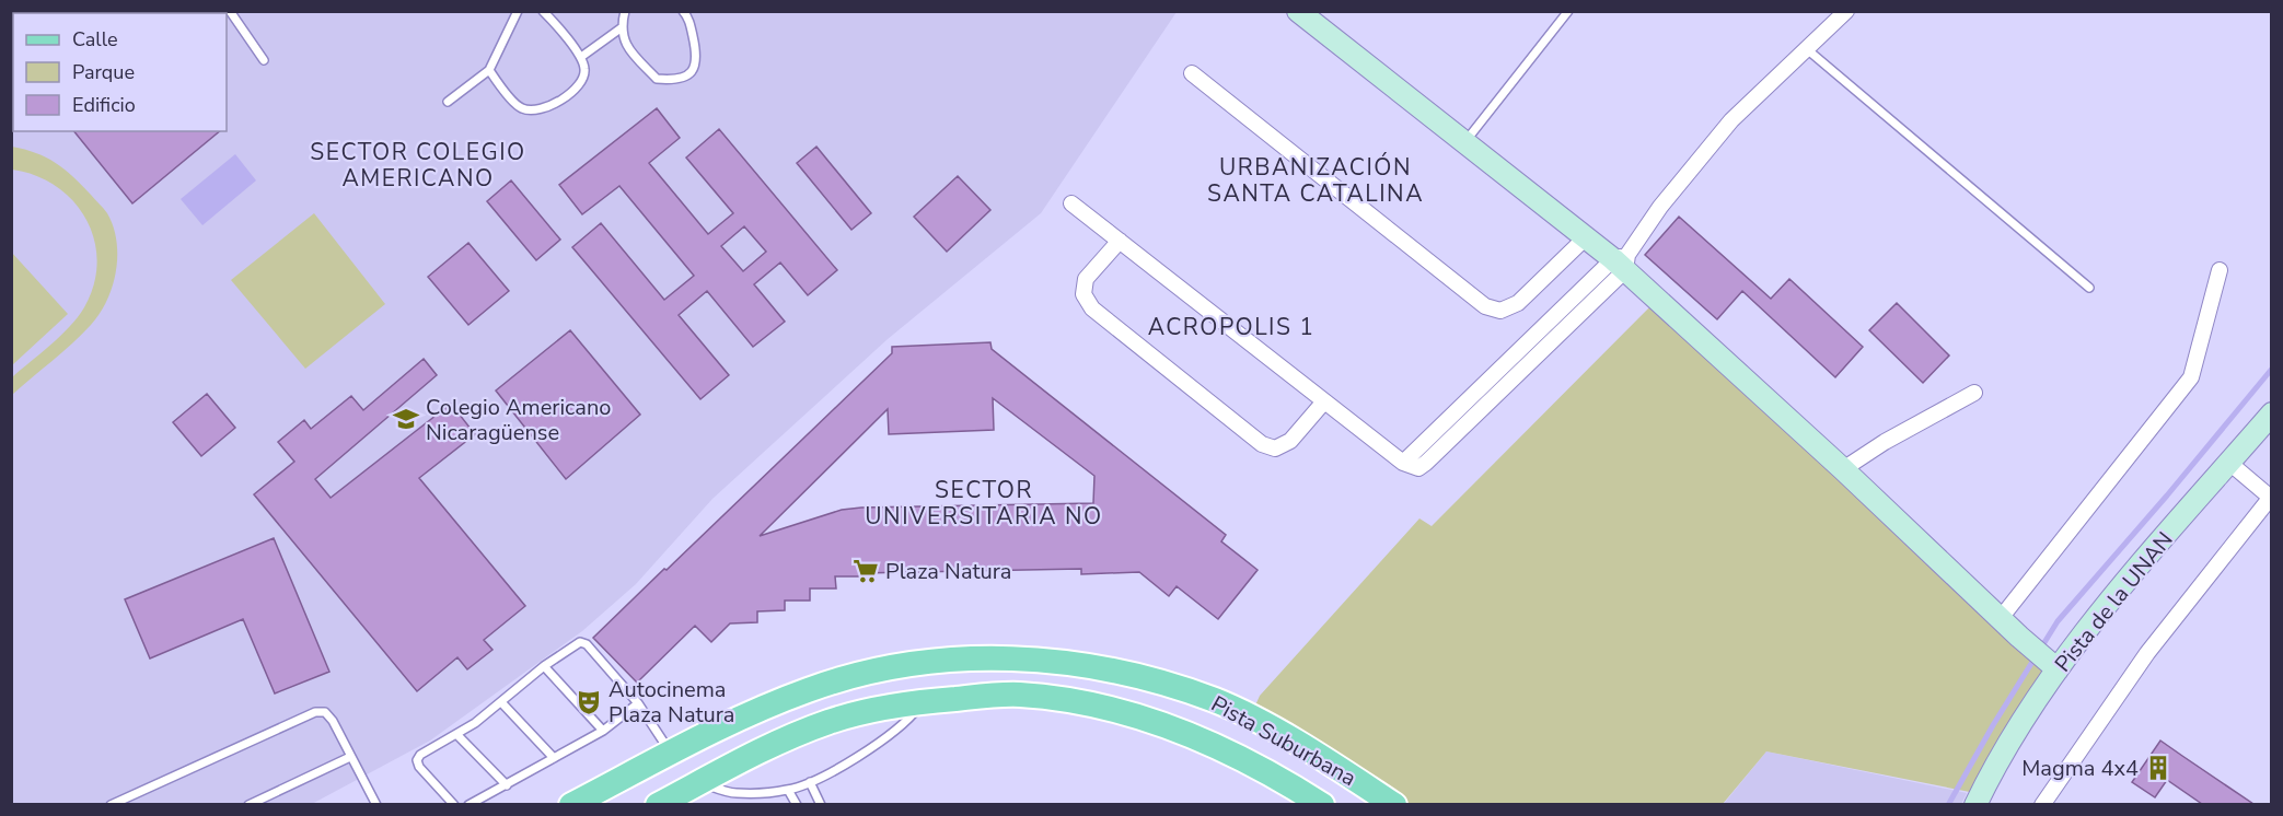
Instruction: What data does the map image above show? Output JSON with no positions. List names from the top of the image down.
{
  "streets": {
    "main road": ["Pista Suburbana"],
    "street": ["Pista de la UNAN"]
  },
  "districts": [
    "SECTOR COLEGIO AMERICANO",
    "URBANIZACIÓN SANTA CATALINA",
    "ACROPOLIS 1",
    "SECTOR UNIVERSITARIA NO"
  ],
  "places": {
    "school or university": ["Colegio Americano Nicaragüense"],
    "supermarket": ["Plaza Natura"],
    "theatre": ["Autocinema Plaza Natura"],
    "building": ["Magma 4x4"]
  },
  "legend": ["Calle", "Parque", "Edificio"]
}
